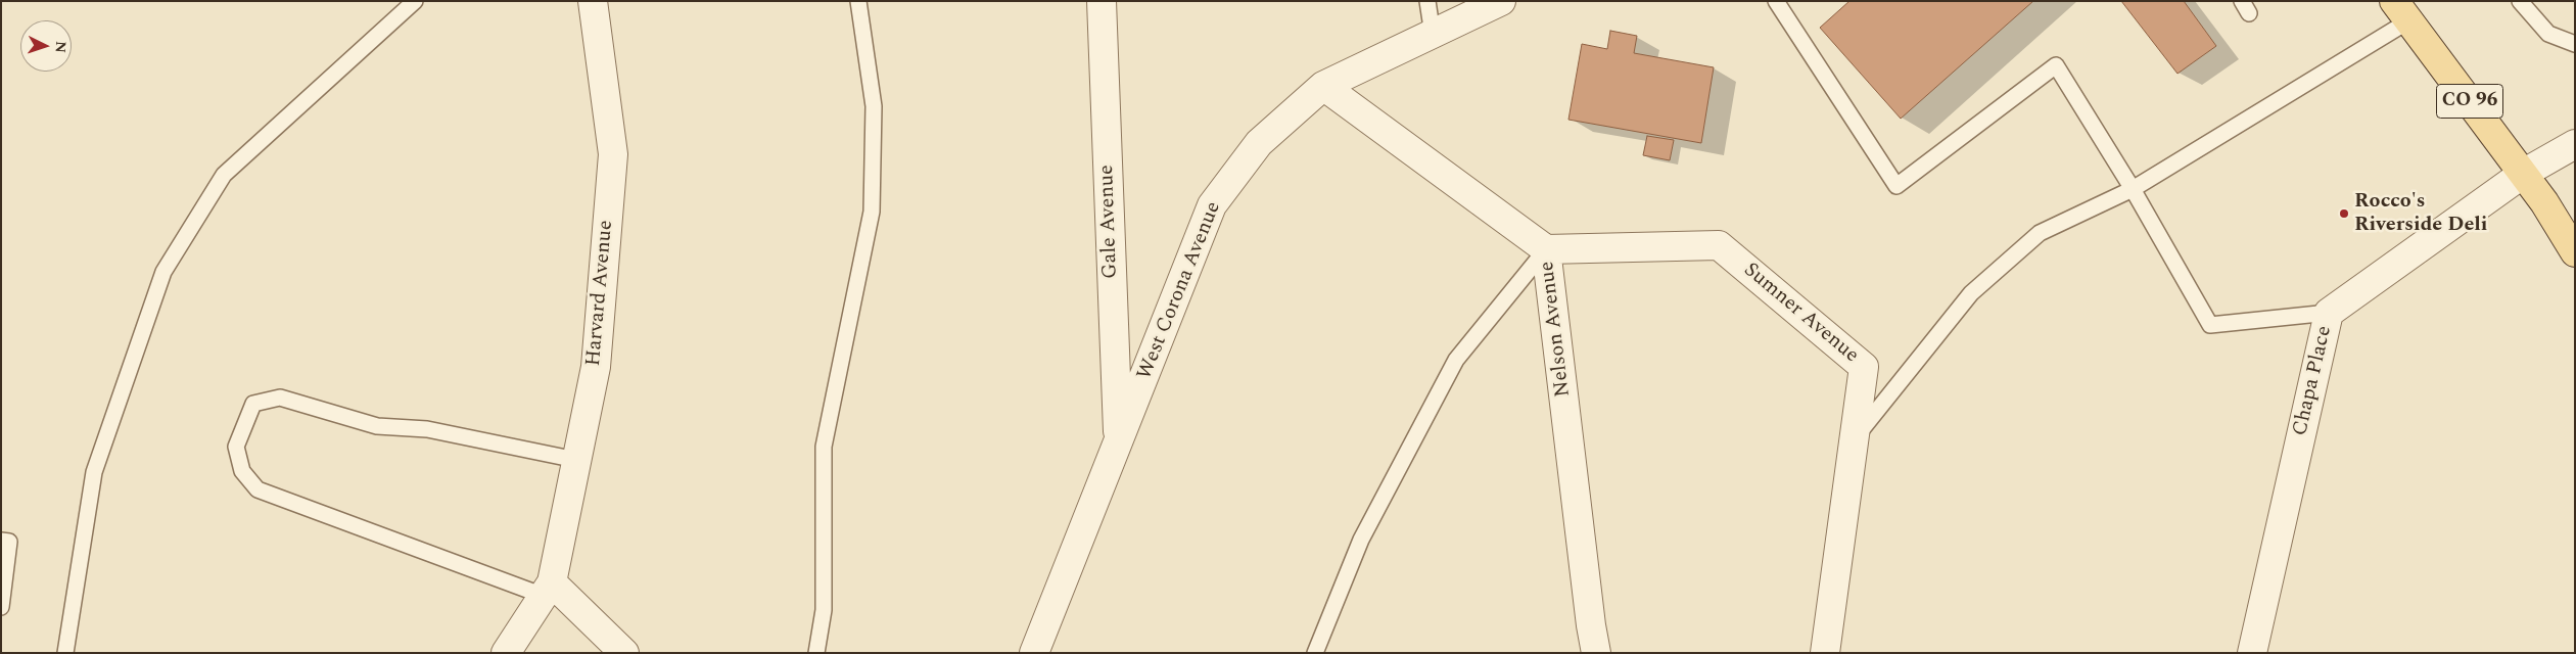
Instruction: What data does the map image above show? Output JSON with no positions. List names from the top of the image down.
{
  "streets": {
    "main road": ["CO 96"],
    "street": [
      "Gale Avenue",
      "West Corona Avenue",
      "Harvard Avenue",
      "Sumner Avenue",
      "Nelson Avenue",
      "Chapa Place"
    ]
  },
  "crossings": [
    ["CO 96", "Chapa Place"],
    ["Gale Avenue", "West Corona Avenue"],
    ["West Corona Avenue", "Nelson Avenue"],
    ["Sumner Avenue", "Nelson Avenue"]
  ],
  "places": ["Rocco's Riverside Deli"],
  "north": "right"
}
